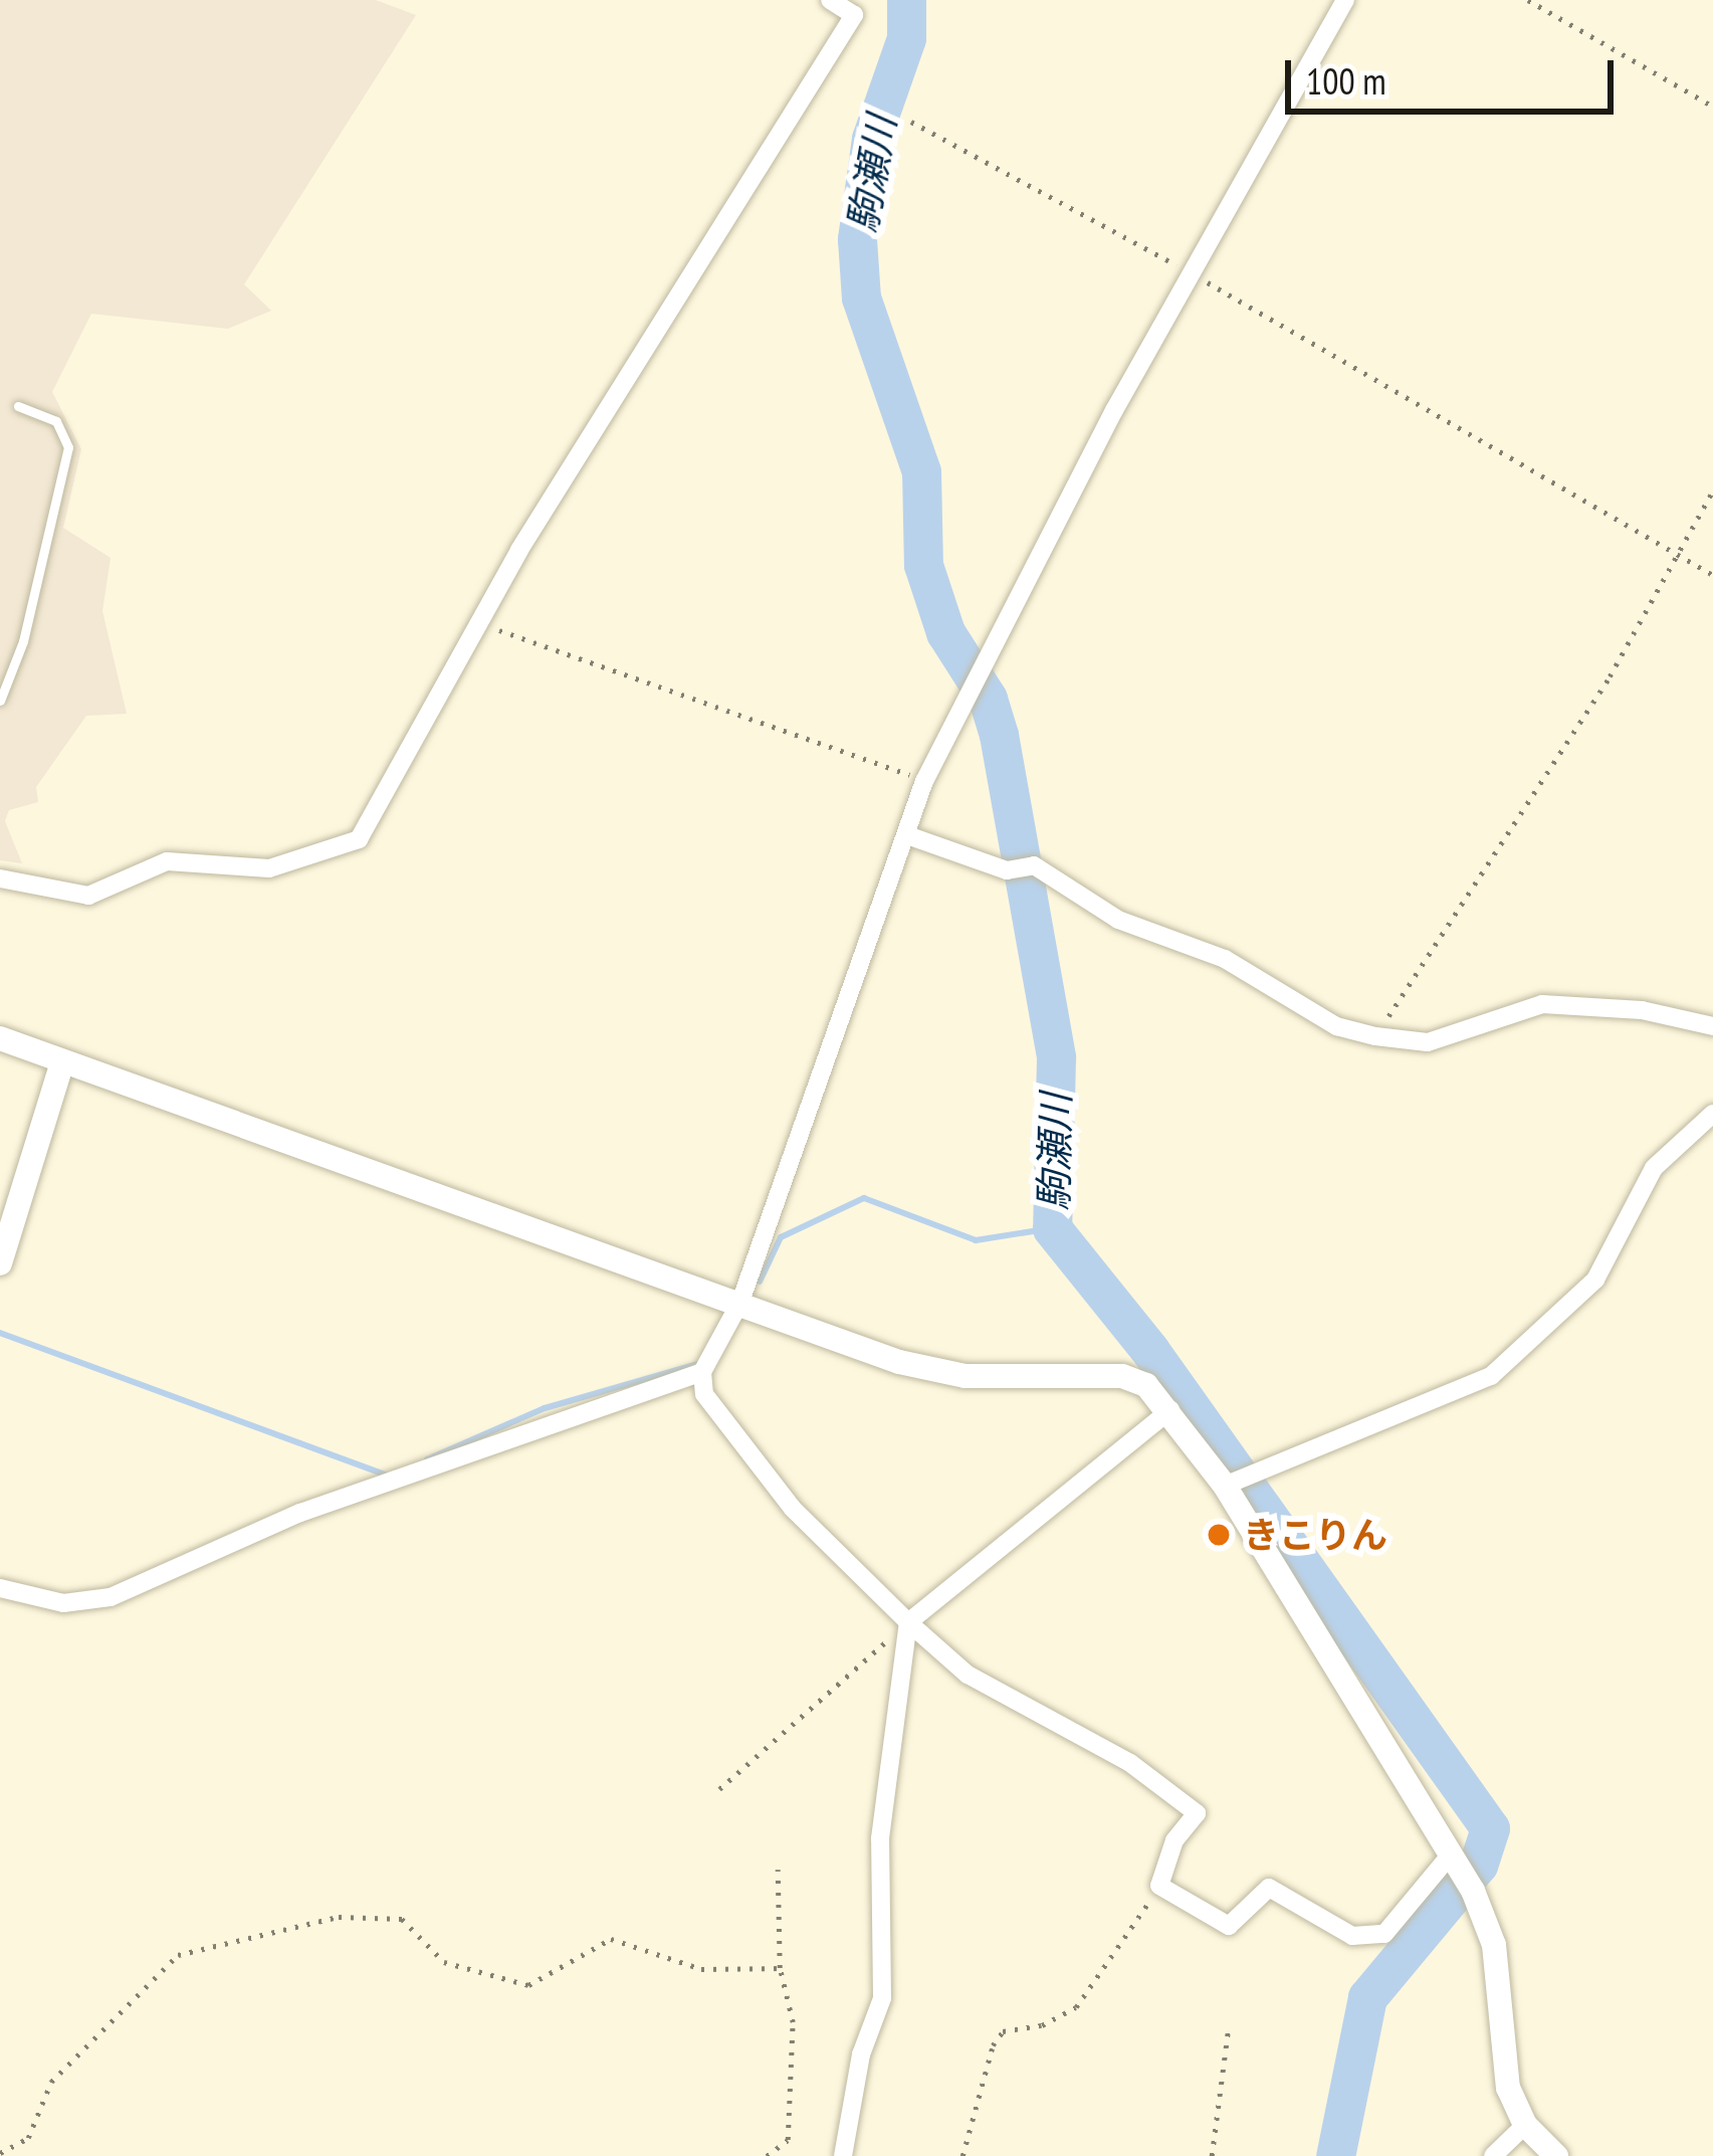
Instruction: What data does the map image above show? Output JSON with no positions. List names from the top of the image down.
{
  "water": ["駒瀬川"],
  "places": ["きこりん"],
  "scale_bar": "100 m"
}
